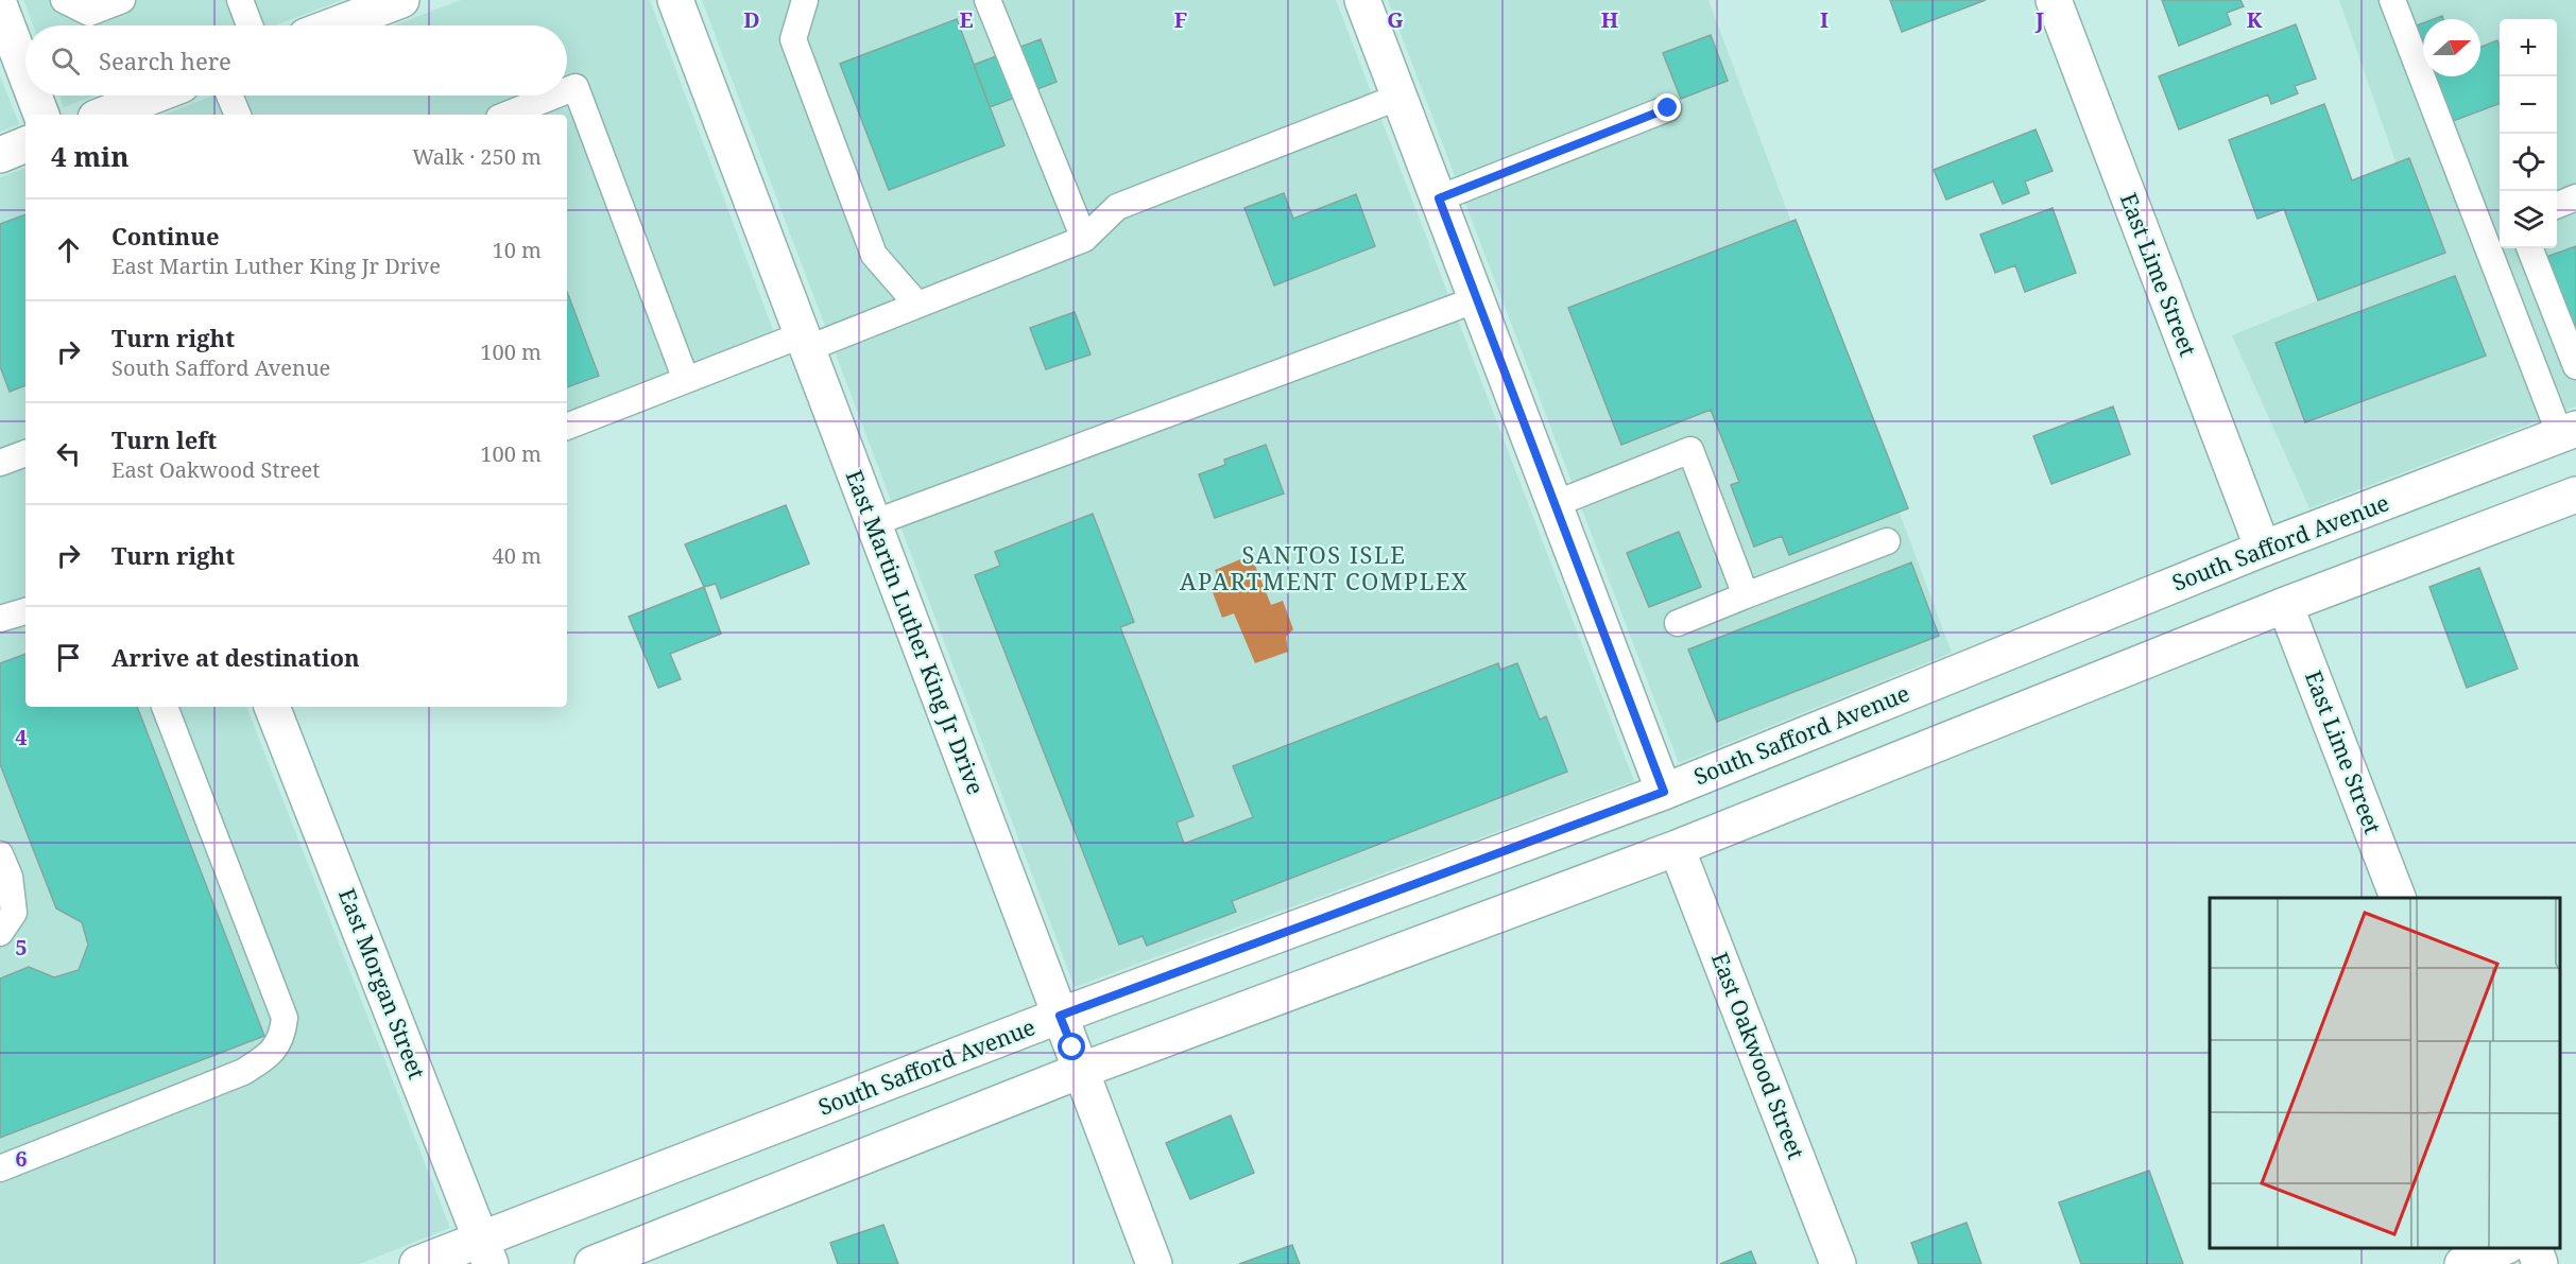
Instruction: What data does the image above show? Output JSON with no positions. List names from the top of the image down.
{
  "streets": {
    "street": [
      "East Lime Street",
      "South Safford Avenue",
      "East Martin Luther King Jr Drive",
      "East Morgan Street",
      "East Oakwood Street"
    ]
  },
  "crossings": [
    ["East Lime Street", "South Safford Avenue"],
    ["South Safford Avenue", "East Martin Luther King Jr Drive"],
    ["South Safford Avenue", "East Morgan Street"]
  ],
  "districts": ["SANTOS ISLE APARTMENT COMPLEX"],
  "north": "right",
  "page": {
    "map_buttons": ["+", "−"],
    "search": "Search here",
    "heading": ["4 min", "Walk · 250 m"],
    "list": [
      ["Continue", "East Martin Luther King Jr Drive", "10 m"],
      ["Turn right", "South Safford Avenue", "100 m"],
      ["Turn left", "East Oakwood Street", "100 m"],
      ["Turn right", "40 m"],
      "Arrive at destination"
    ]
  },
  "grid": {
    "columns": [
      "D",
      "E",
      "F",
      "G",
      "H",
      "I",
      "J",
      "K"
    ],
    "rows": ["4", "5", "6"]
  }
}
